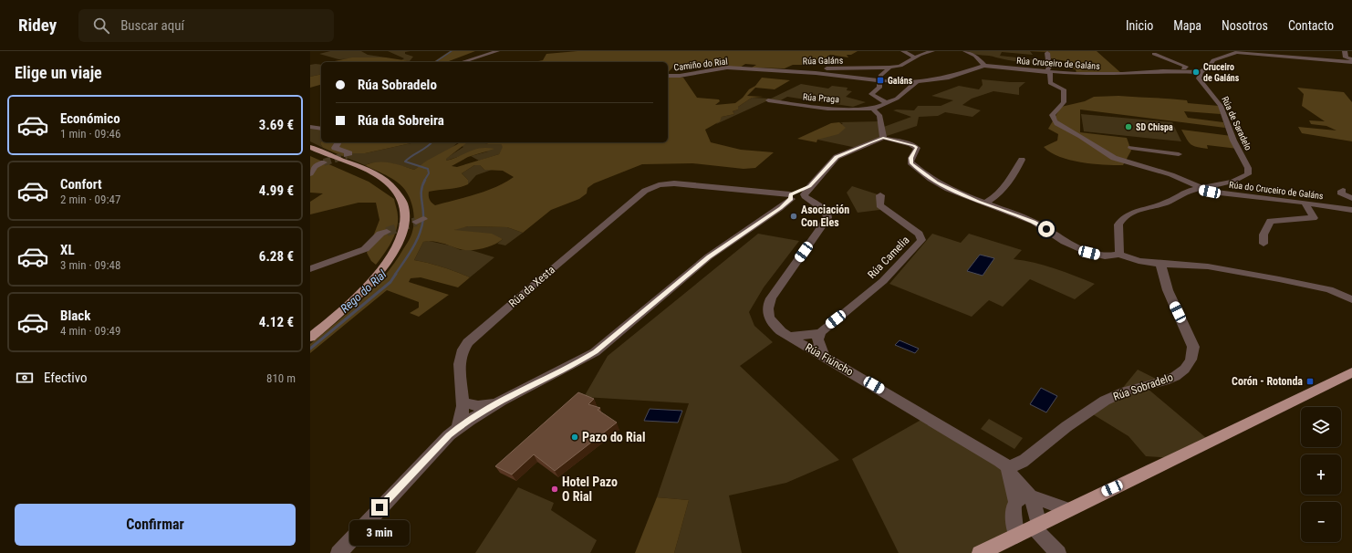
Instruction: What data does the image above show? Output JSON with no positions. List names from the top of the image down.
{
  "streets": {
    "street": [
      "Rúa Galáns",
      "Rúa Cruceiro de Galáns",
      "Camiño do Rial",
      "Rúa Praga",
      "Rúa de Saradelo",
      "Rúa do Cruceiro de Galáns",
      "Rúa Camelia",
      "Rúa da Xesta",
      "Rúa Fiúncho",
      "Rúa Sobradelo"
    ]
  },
  "crossings": [
    ["Rúa Galáns", "Rúa Cruceiro de Galáns"],
    ["Rúa Cruceiro de Galáns", "Camiño do Rial"],
    ["Rúa Cruceiro de Galáns", "Rúa Praga"],
    ["Rúa Cruceiro de Galáns", "Rúa de Saradelo"],
    ["Rúa Cruceiro de Galáns", "Rúa do Cruceiro de Galáns"],
    ["Rúa de Saradelo", "Rúa do Cruceiro de Galáns"],
    ["Rúa Camelia", "Rúa Fiúncho"],
    ["Rúa da Xesta", "Rúa Fiúncho"],
    ["Rúa Fiúncho", "Rúa Sobradelo"]
  ],
  "water": ["Rego do Rial"],
  "places": {
    "other": [
      "Cruceiro de Galáns",
      "SD Chispa",
      "Asociación Con Eles",
      "Pazo do Rial",
      "Hotel Pazo O Rial"
    ],
    "transit": ["Galáns", "Corón - Rotonda"]
  },
  "page": {
    "header": "Ridey",
    "search": "Buscar aquí",
    "nav": [
      "Inicio",
      "Mapa",
      "Nosotros",
      "Contacto"
    ],
    "heading": "Elige un viaje",
    "banner": ["Rúa Sobradelo", "Rúa da Sobreira"],
    "list": [
      {
        "name": "Económico",
        "note": "1 min · 09:46",
        "value": "3.69 €"
      },
      {
        "name": "Confort",
        "note": "2 min · 09:47",
        "value": "4.99 €"
      },
      {
        "name": "XL",
        "note": "3 min · 09:48",
        "value": "6.28 €"
      },
      {
        "name": "Black",
        "note": "4 min · 09:49",
        "value": "4.12 €"
      }
    ],
    "pay": ["Efectivo", "810 m"],
    "map_buttons": ["+", "−"],
    "buttons": "Confirmar",
    "bubble": "3 min"
  }
}
